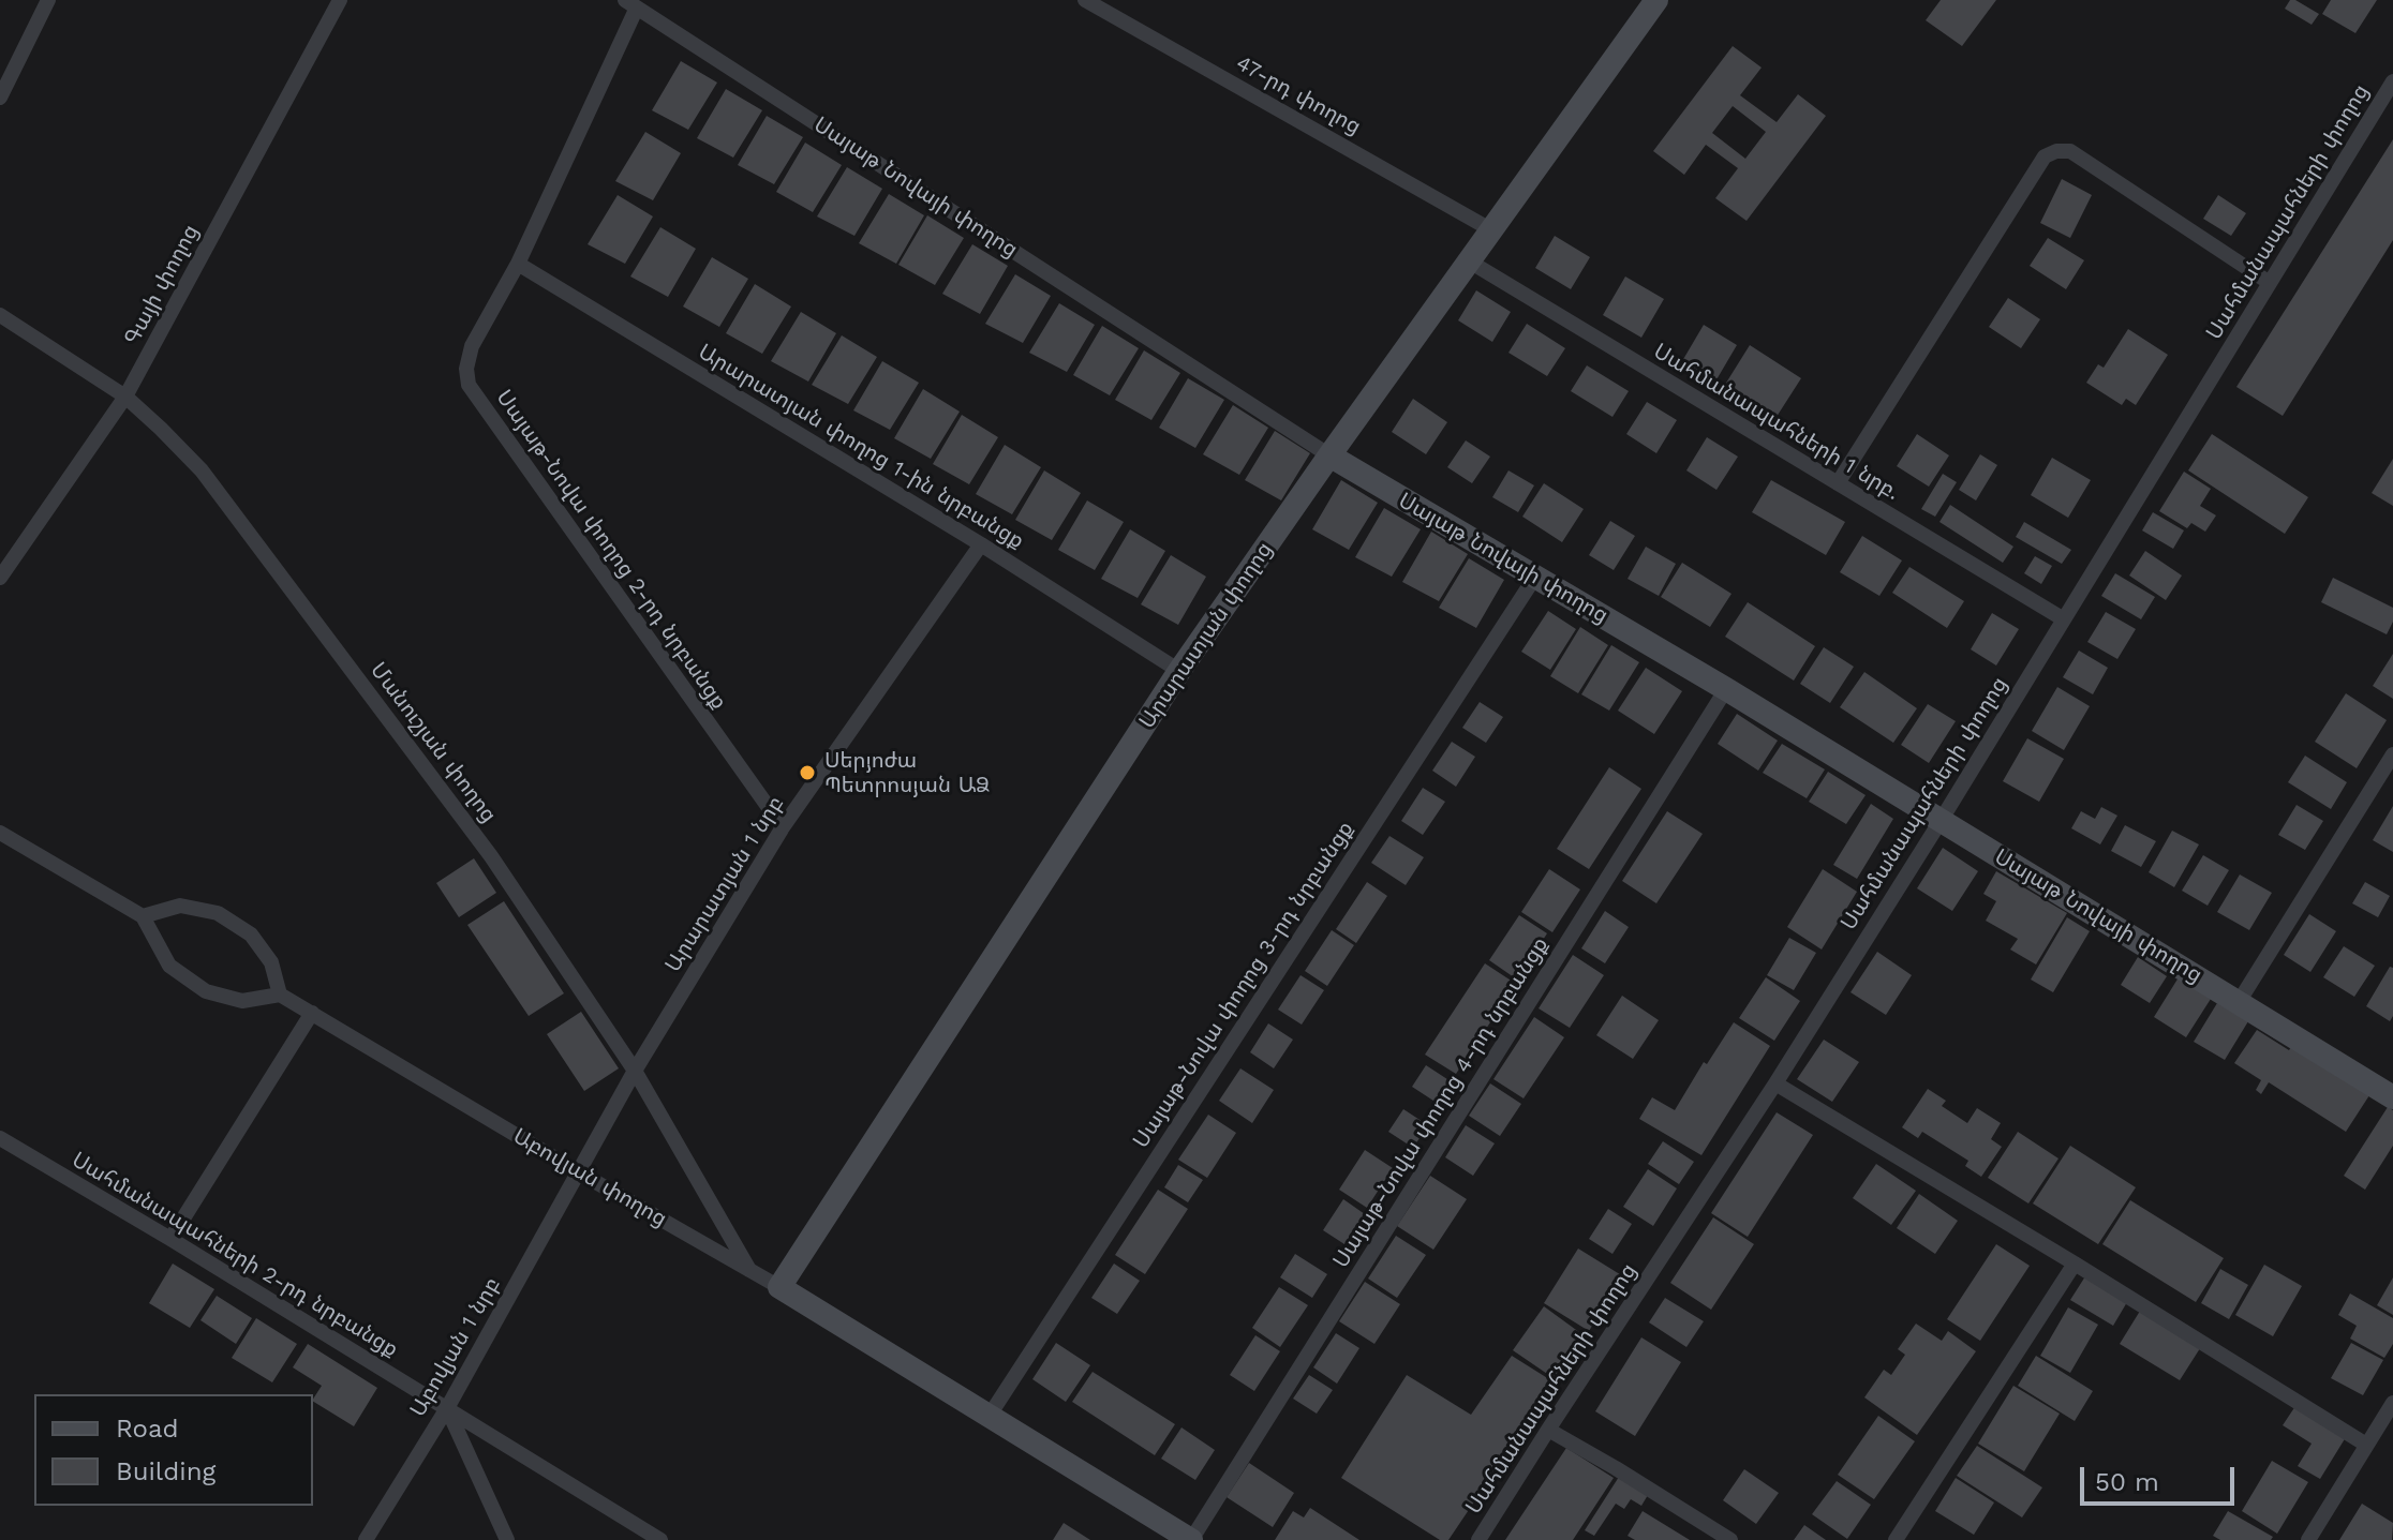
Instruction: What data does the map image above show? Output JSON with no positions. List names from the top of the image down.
{
  "streets": {
    "main road": ["Սայաթ Նովայի փողոց", "Արարատյան փողոց", "Աբովյան փողոց"],
    "street": [
      "47-րդ փողոց",
      "Սահմանապահների փողոց",
      "Գայի փողոց",
      "Սահմանապահների 1 նրբ.",
      "Արարատյան փողոց 1-ին նրբանցք",
      "Սայաթ-Նովա փողոց 2-րդ նրբանցք",
      "Մանուշյան փողոց",
      "Արարատյան 1 նրբ",
      "Սայաթ-Նովա փողոց 3-րդ նրբանցք",
      "Սայաթ-Նովա փողոց 4-րդ նրբանցք",
      "Սահմանապահների 2-րդ նրբանցք",
      "Աբովյան 1 նրբ"
    ]
  },
  "crossings": [
    ["47-րդ փողոց", "Արարատյան փողոց"],
    ["Սայաթ Նովայի փողոց", "Սահմանապահների փողոց"],
    ["Սայաթ Նովայի փողոց", "Սայաթ-Նովա փողոց 2-րդ նրբանցք"],
    ["Սայաթ Նովայի փողոց", "Արարատյան փողոց"],
    ["Սայաթ Նովայի փողոց", "Սայաթ-Նովա փողոց 3-րդ նրբանցք"],
    ["Սայաթ Նովայի փողոց", "Սայաթ-Նովա փողոց 4-րդ նրբանցք"],
    ["Սահմանապահների փողոց", "Սահմանապահների 1 նրբ."],
    ["Գայի փողոց", "Մանուշյան փողոց"],
    ["Սահմանապահների 1 նրբ.", "Արարատյան փողոց"],
    ["Արարատյան փողոց 1-ին նրբանցք", "Սայաթ-Նովա փողոց 2-րդ նրբանցք"],
    ["Արարատյան փողոց 1-ին նրբանցք", "Արարատյան փողոց"],
    ["Արարատյան փողոց 1-ին նրբանցք", "Արարատյան 1 նրբ"],
    ["Սայաթ-Նովա փողոց 2-րդ նրբանցք", "Արարատյան 1 նրբ"],
    ["Արարատյան փողոց", "Աբովյան փողոց"],
    ["Մանուշյան փողոց", "Արարատյան 1 նրբ"],
    ["Մանուշյան փողոց", "Աբովյան փողոց"],
    ["Արարատյան 1 նրբ", "Աբովյան փողոց"],
    ["Արարատյան 1 նրբ", "Աբովյան 1 նրբ"],
    ["Սայաթ-Նովա փողոց 3-րդ նրբանցք", "Աբովյան փողոց"],
    ["Սայաթ-Նովա փողոց 4-րդ նրբանցք", "Աբովյան փողոց"],
    ["Աբովյան փողոց", "Աբովյան 1 նրբ"],
    ["Սահմանապահների 2-րդ նրբանցք", "Աբովյան 1 նրբ"]
  ],
  "places": ["Սերյոժա Պետրոսյան ԱՁ"],
  "legend": ["Road", "Building"],
  "scale_bar": "50 m"
}
